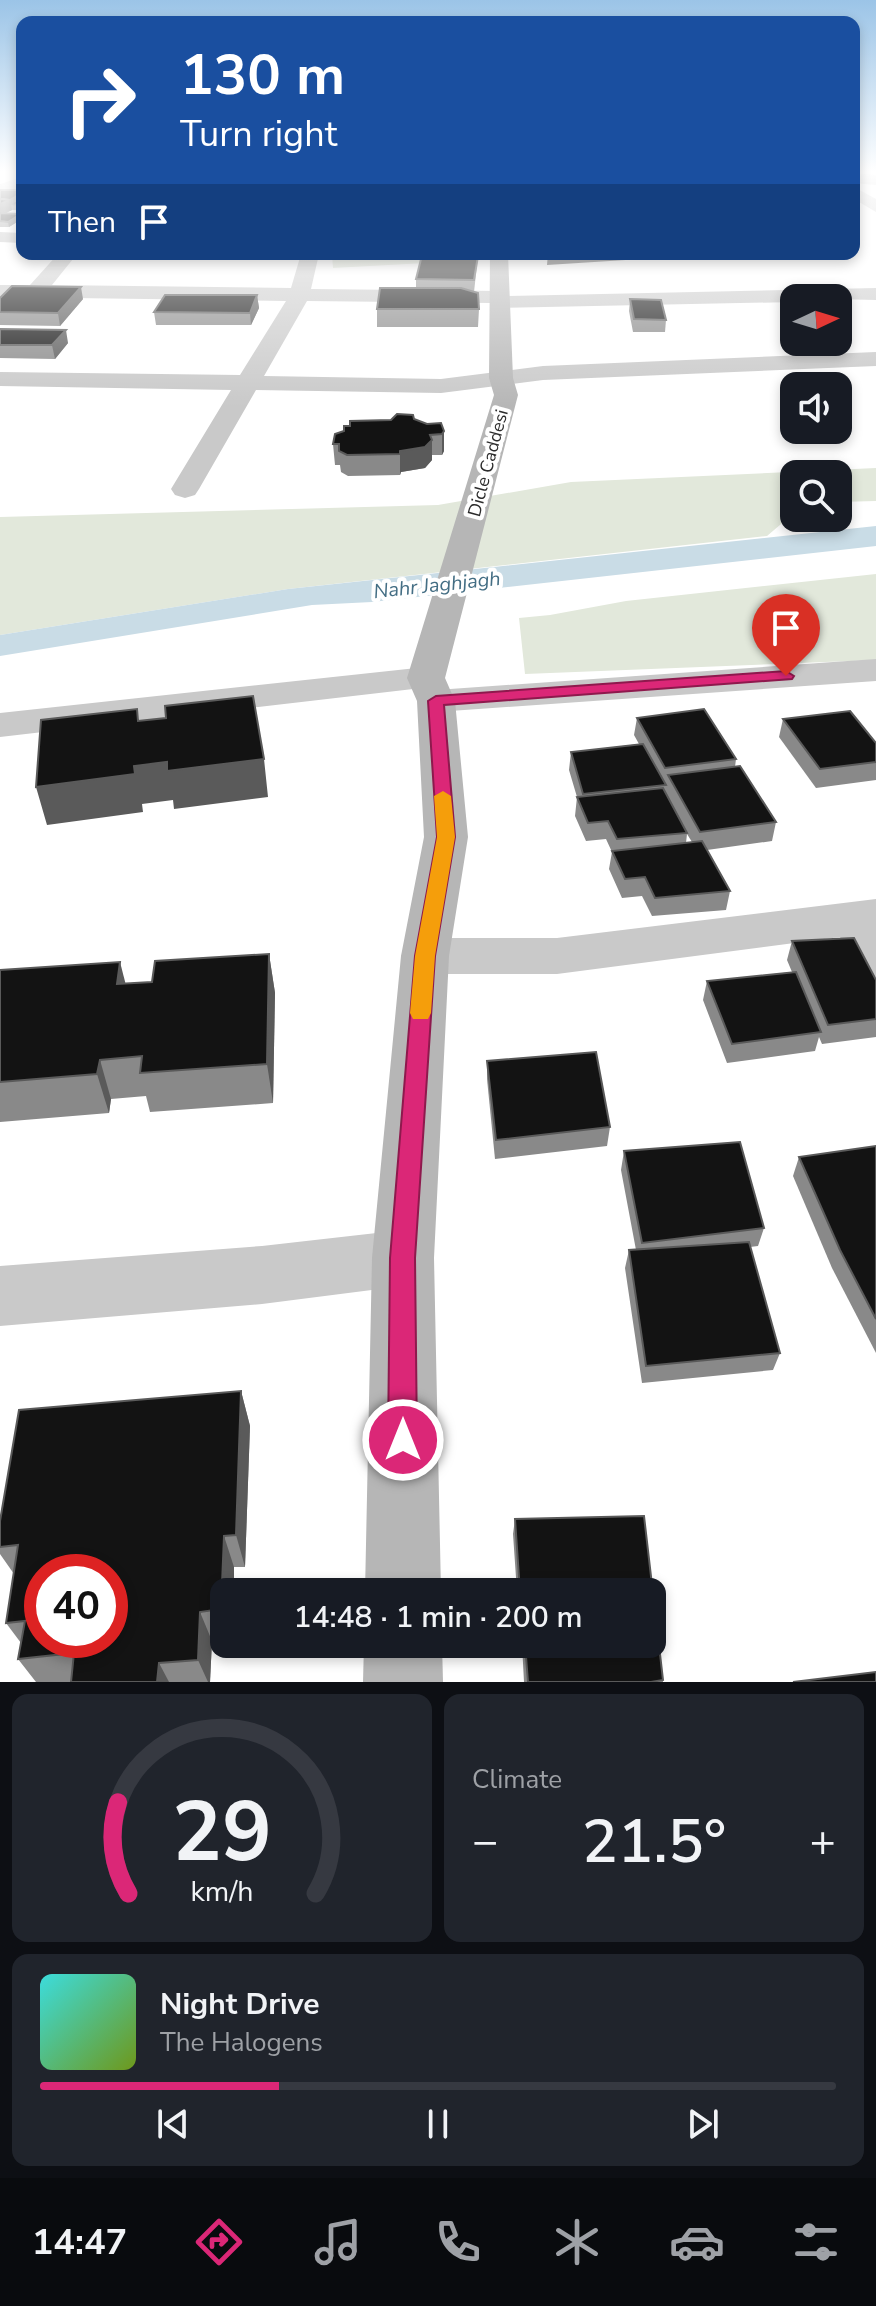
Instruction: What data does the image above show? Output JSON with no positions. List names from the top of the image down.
{
  "streets": {
    "street": ["Dicle Caddesi"]
  },
  "water": ["Nahr Jaghjagh"],
  "north": "right",
  "page": {
    "turn": ["130 m", "Turn right"],
    "then": "Then",
    "limit": "40",
    "trip": "14:48 · 1 min · 200 m",
    "tile": "Climate",
    "heat": ["−", "21.5°", "+"],
    "song": ["Night Drive", "The Halogens"],
    "tabs": "14:47",
    "gauge": ["29", "km/h"]
  }
}
